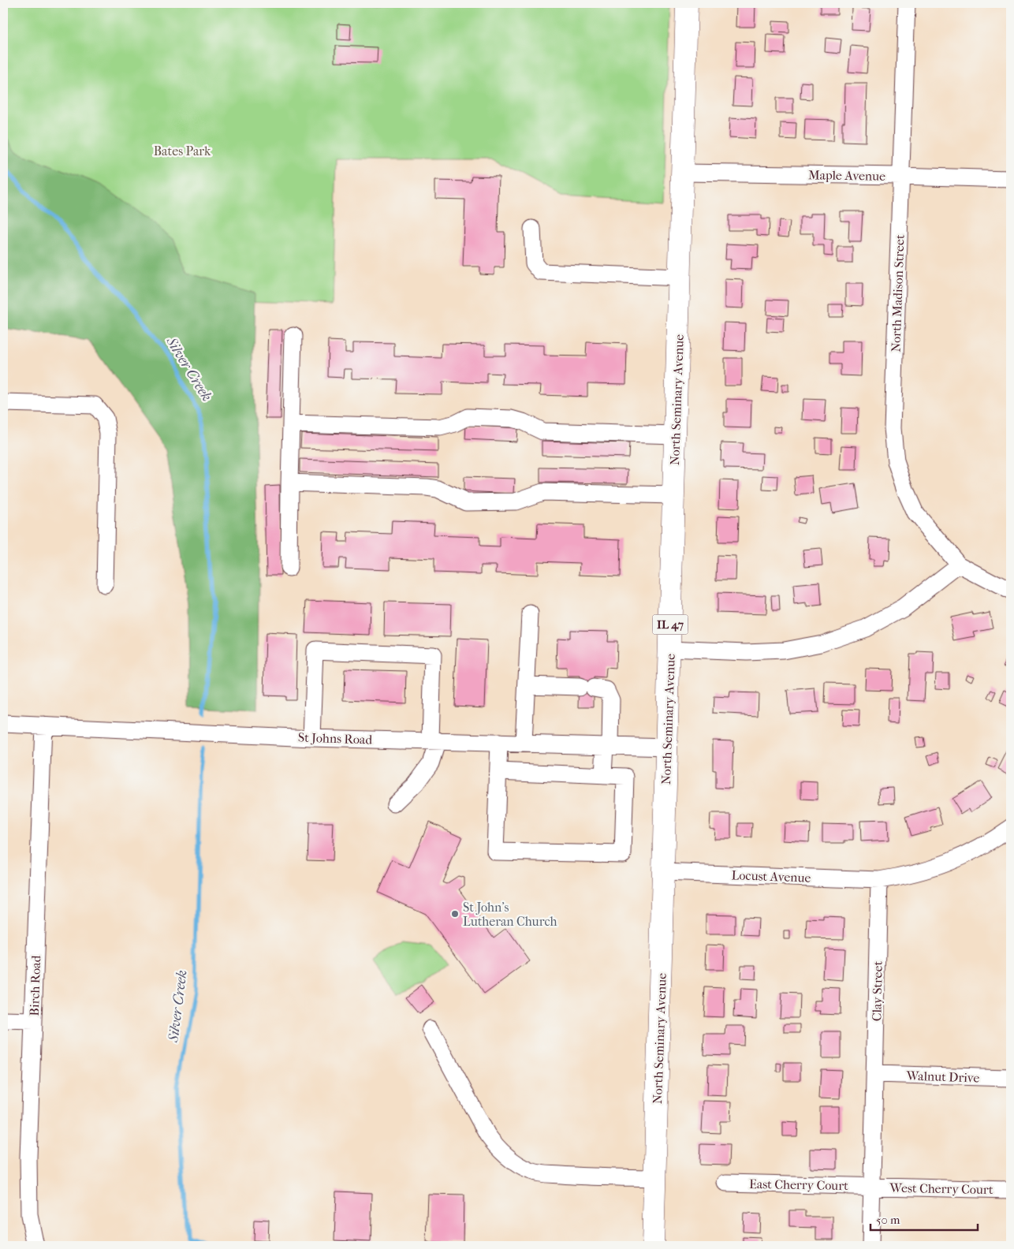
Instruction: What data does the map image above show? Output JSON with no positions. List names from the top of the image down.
{
  "streets": {
    "main road": ["North Seminary Avenue", "IL 47"],
    "street": [
      "Maple Avenue",
      "North Madison Street",
      "St Johns Road",
      "Locust Avenue",
      "Birch Road",
      "Clay Street",
      "Walnut Drive",
      "East Cherry Court",
      "West Cherry Court"
    ]
  },
  "crossings": [
    ["Maple Avenue", "North Madison Street"],
    ["Maple Avenue", "North Seminary Avenue"],
    ["North Seminary Avenue", "St Johns Road"],
    ["North Seminary Avenue", "Locust Avenue"],
    ["St Johns Road", "Birch Road"],
    ["Locust Avenue", "Clay Street"],
    ["Clay Street", "Walnut Drive"],
    ["Clay Street", "East Cherry Court"],
    ["Clay Street", "West Cherry Court"],
    ["East Cherry Court", "West Cherry Court"]
  ],
  "water": ["Silver Creek"],
  "parks": ["Bates Park"],
  "places": ["St John's Lutheran Church"],
  "scale_bar": "50 m"
}
